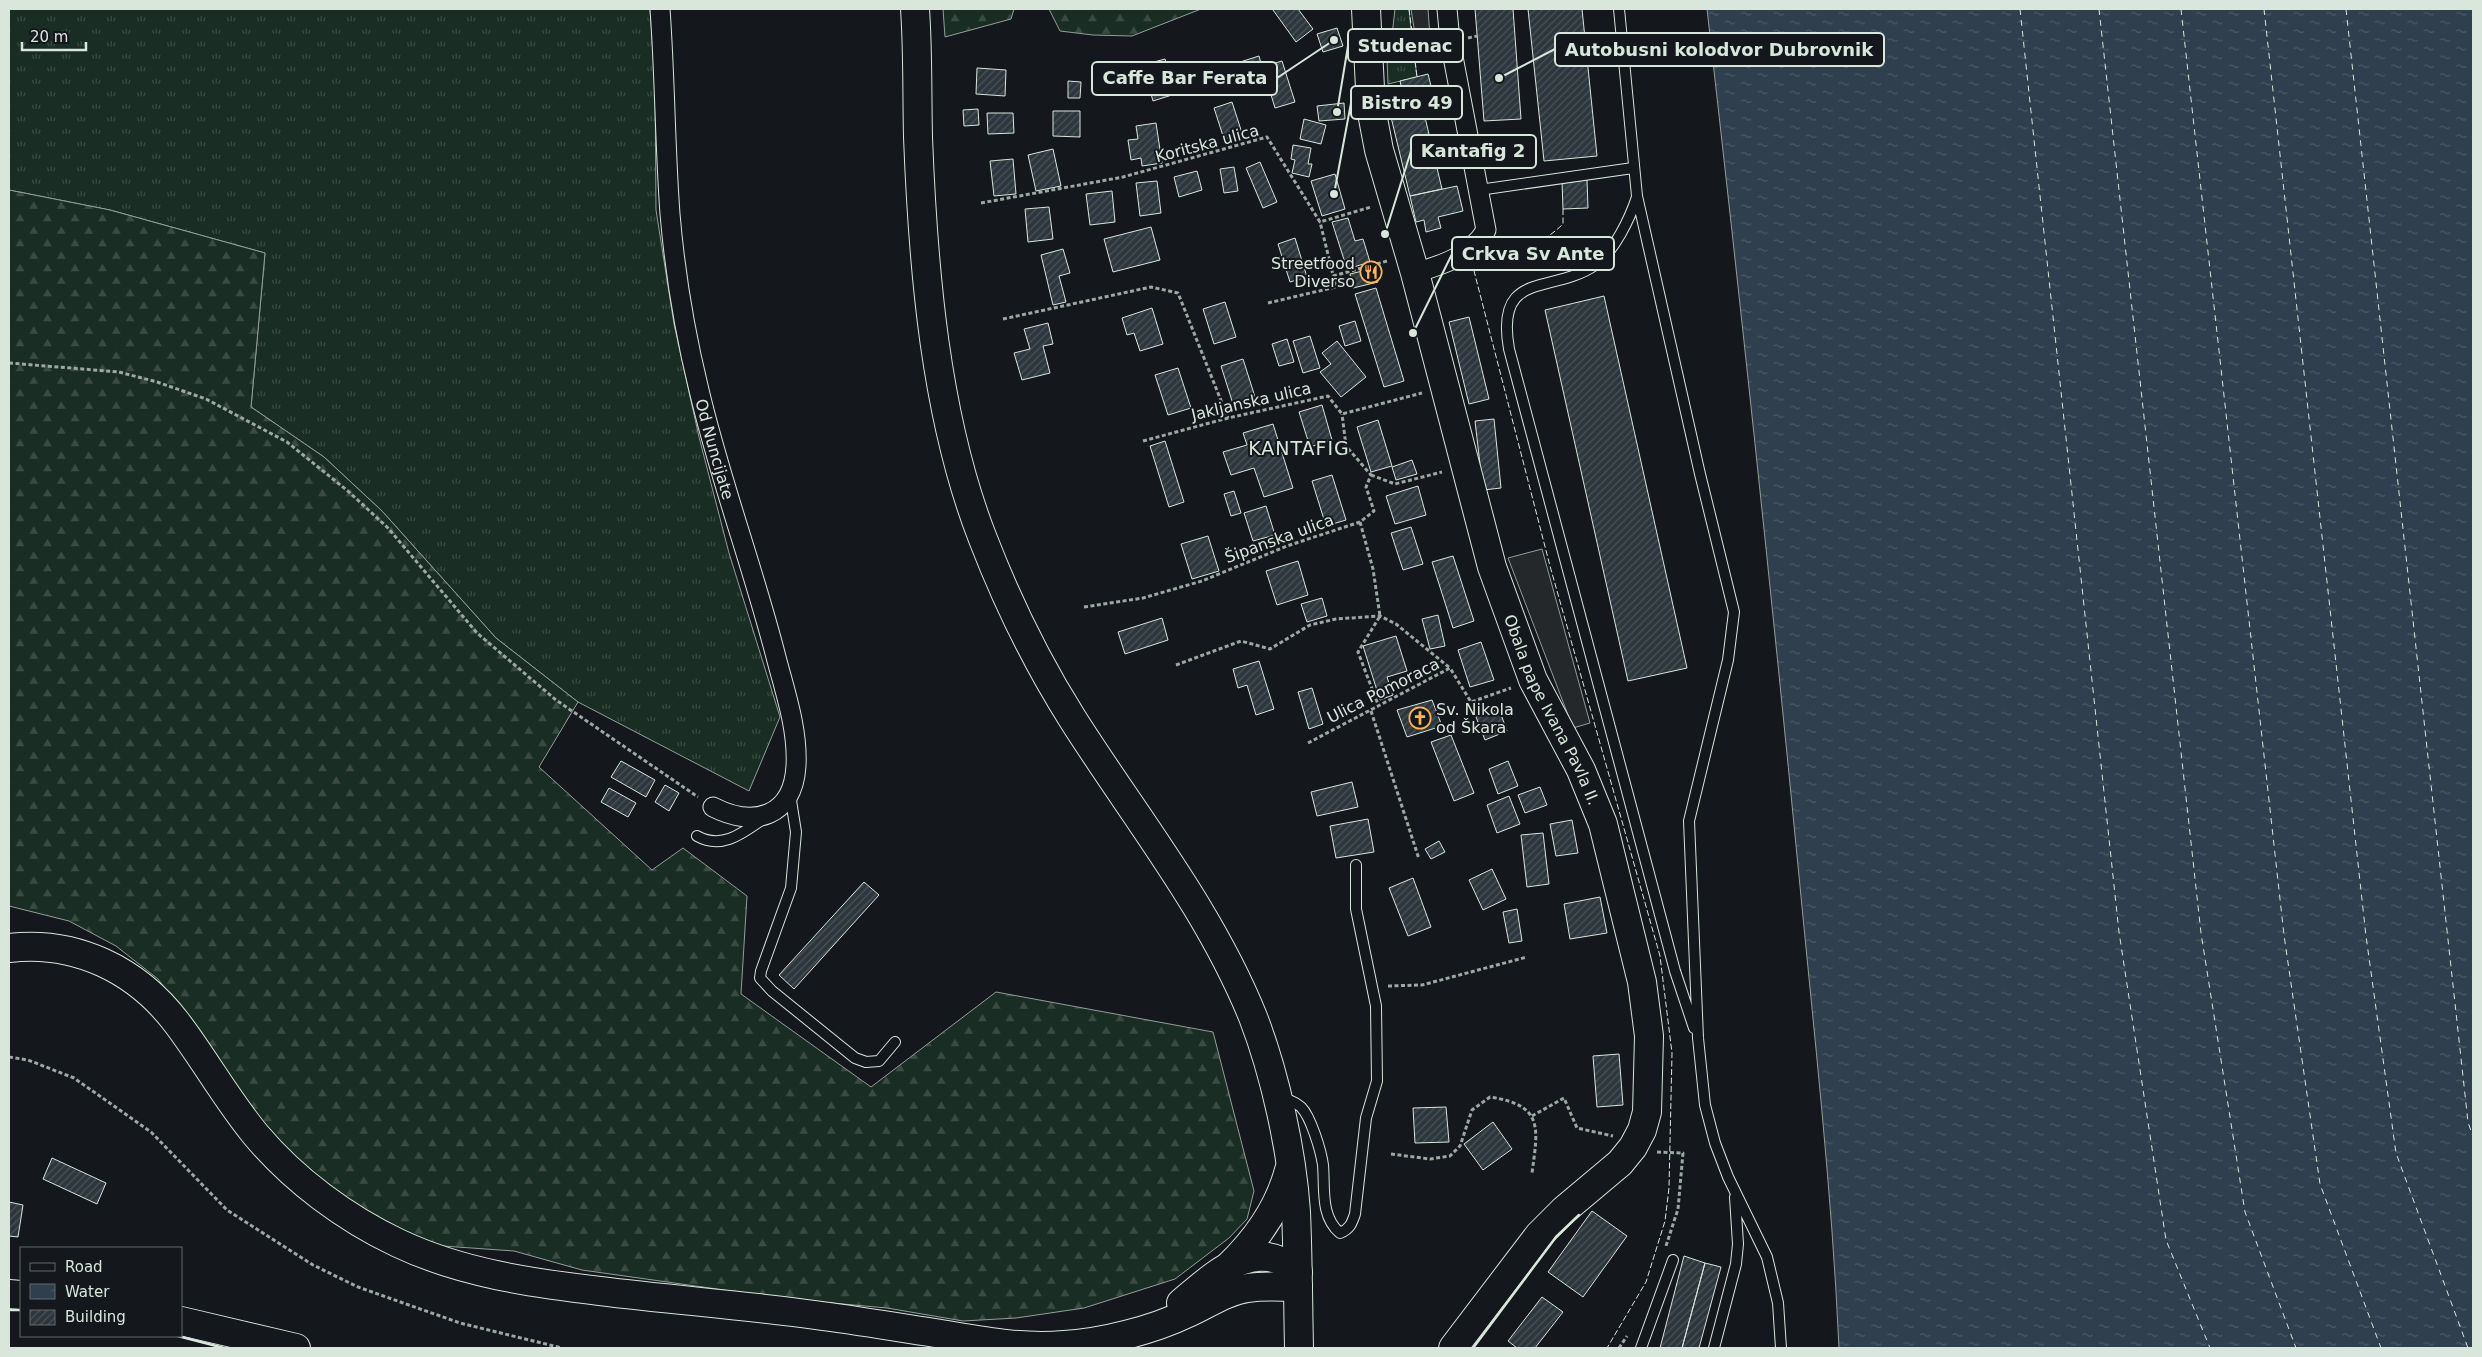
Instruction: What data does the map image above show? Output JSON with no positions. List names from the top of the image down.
{
  "streets": {
    "main road": ["Obala pape Ivana Pavla II."],
    "street": ["Od Nuncijate"],
    "path": [
      "Koritska ulica",
      "Jakljanska ulica",
      "Šipanska ulica",
      "Ulica Pomoraca"
    ]
  },
  "districts": ["KANTAFIG"],
  "places": {
    "other": [
      "Caffe Bar Ferata",
      "Autobusni kolodvor Dubrovnik",
      "Studenac",
      "Bistro 49",
      "Kantafig 2",
      "Crkva Sv Ante"
    ],
    "restaurant": ["Streetfood Diverso"],
    "church": ["Sv. Nikola od Škara"]
  },
  "legend": ["Road", "Water", "Building"],
  "scale_bar": "20 m"
}
